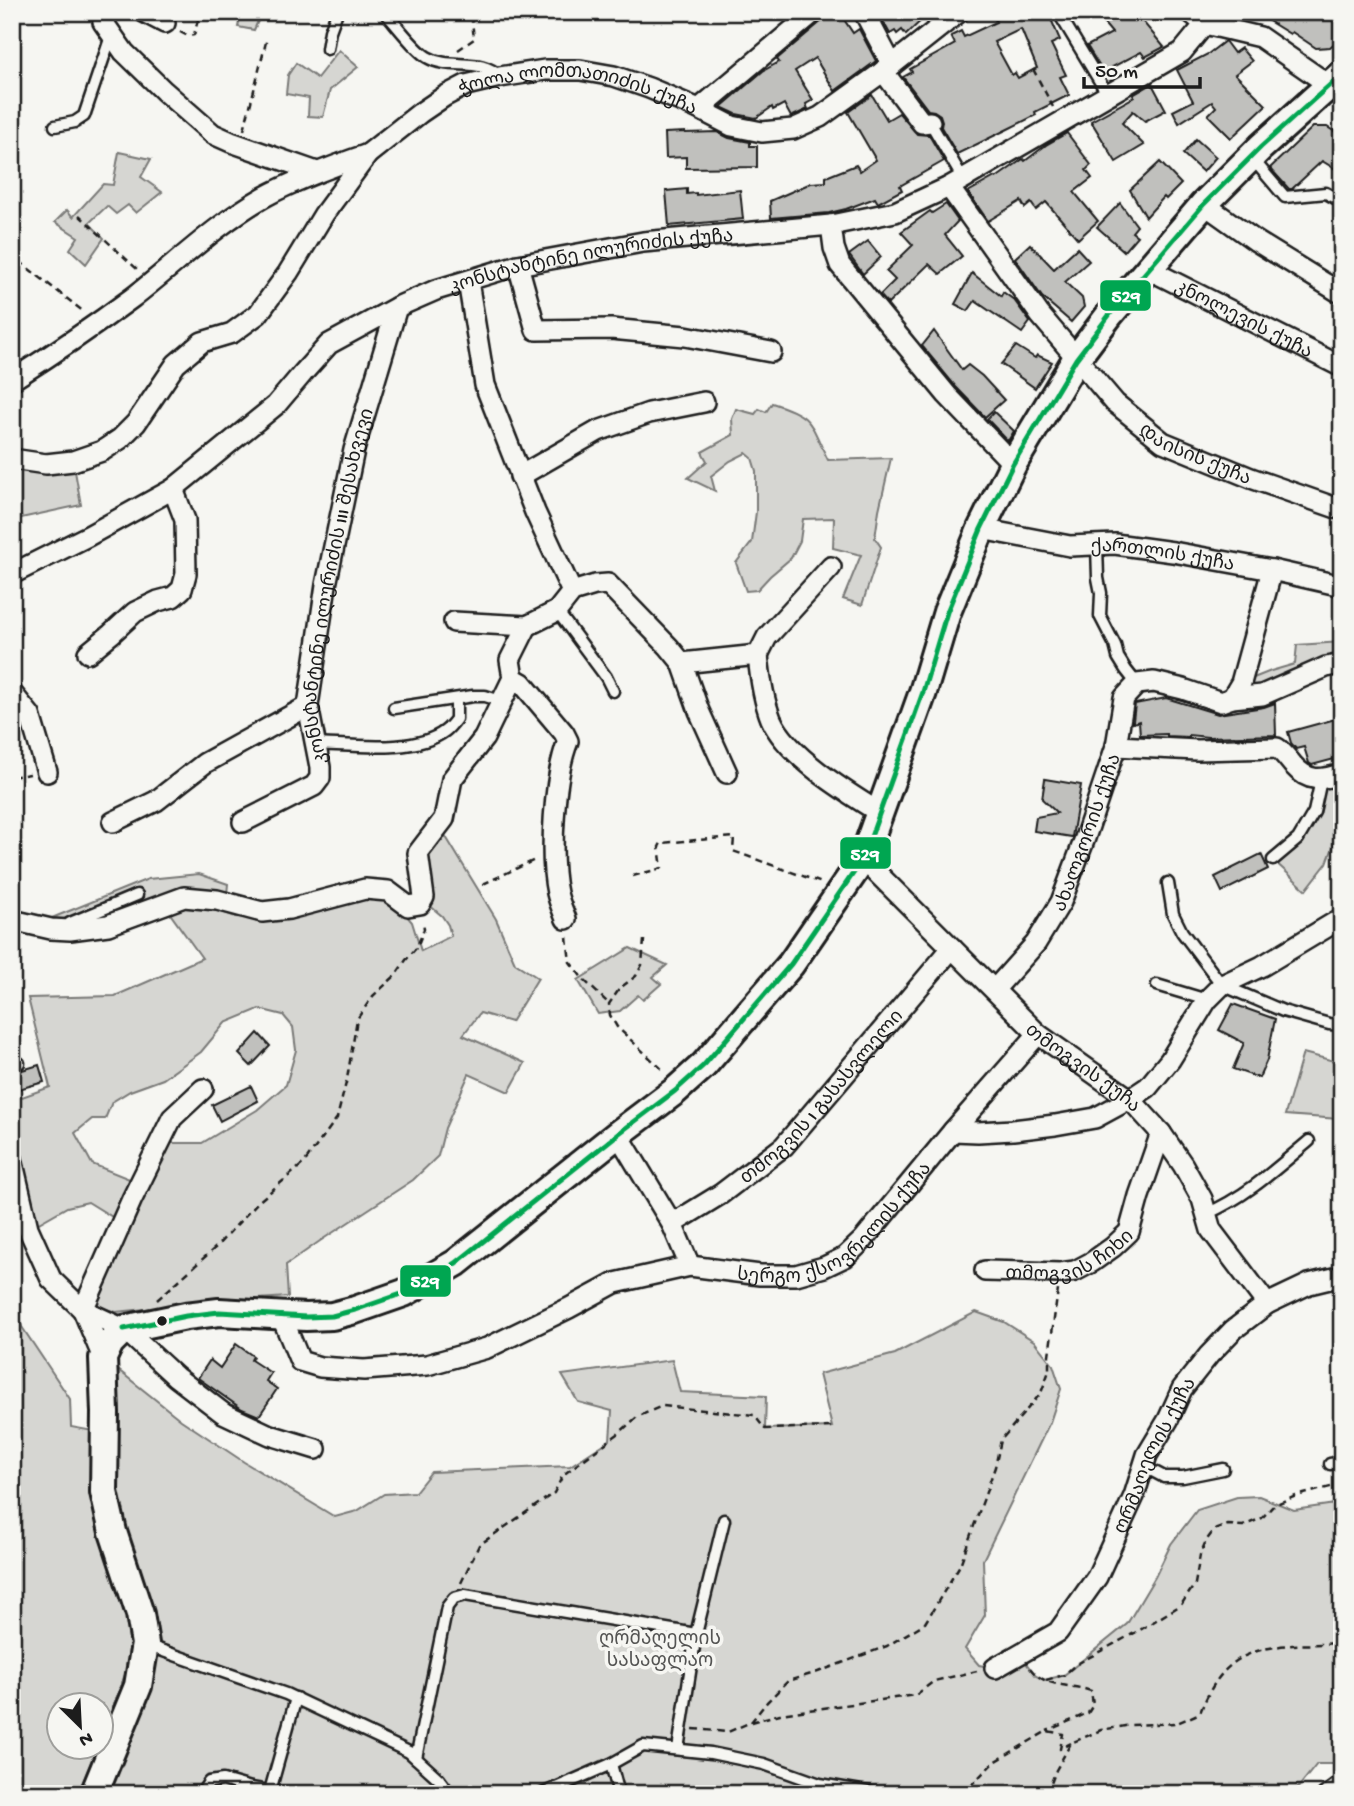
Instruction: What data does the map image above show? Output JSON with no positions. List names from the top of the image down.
{
  "streets": {
    "street": [
      "ჭოლა ლომთათიძის ქუჩა",
      "კონსტანტინე ილურიძის ქუჩა",
      "კნოლევის ქუჩა",
      "დაისის ქუჩა",
      "ქართლის ქუჩა",
      "კონსტანტინე ილურიძის III შესახვევი",
      "ახალგორის ქუჩა",
      "თმოგვის ქუჩა",
      "თმოგვის I გასასვლელი",
      "სერგო ქსოვრელის ქუჩა",
      "თმოგვის ჩიხი",
      "ღრმაღელის ქუჩა"
    ]
  },
  "crossings": [
    ["კონსტანტინე ილურიძის ქუჩა", "დაისის ქუჩა"],
    ["კონსტანტინე ილურიძის ქუჩა", "კონსტანტინე ილურიძის III შესახვევი"],
    ["ახალგორის ქუჩა", "თმოგვის ქუჩა"],
    ["თმოგვის ქუჩა", "თმოგვის I გასასვლელი"],
    ["თმოგვის ქუჩა", "სერგო ქსოვრელის ქუჩა"],
    ["თმოგვის ქუჩა", "თმოგვის ჩიხი"],
    ["თმოგვის ქუჩა", "ღრმაღელის ქუჩა"]
  ],
  "parks": ["ღრმაღელის სასაფლაო"],
  "lines": ["transit line 529"],
  "scale_bar": "50 m",
  "north": "bottom right"
}
